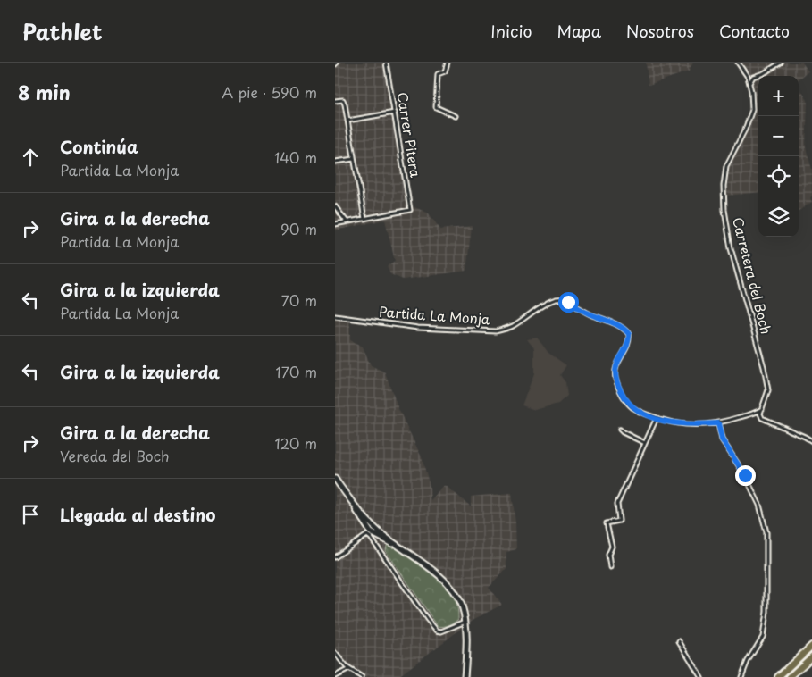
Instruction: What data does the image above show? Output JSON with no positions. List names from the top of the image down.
{
  "streets": {
    "street": ["Carrer Pitera", "Carretera del Boch", "Partida La Monja"]
  },
  "page": {
    "header": "Pathlet",
    "nav": [
      "Inicio",
      "Mapa",
      "Nosotros",
      "Contacto"
    ],
    "heading": ["8 min", "A pie · 590 m"],
    "map_buttons": ["+", "−"],
    "list": [
      ["Continúa", "Partida La Monja", "140 m"],
      ["Gira a la derecha", "Partida La Monja", "90 m"],
      ["Gira a la izquierda", "Partida La Monja", "70 m"],
      ["Gira a la izquierda", "170 m"],
      ["Gira a la derecha", "Vereda del Boch", "120 m"],
      "Llegada al destino"
    ]
  }
}
